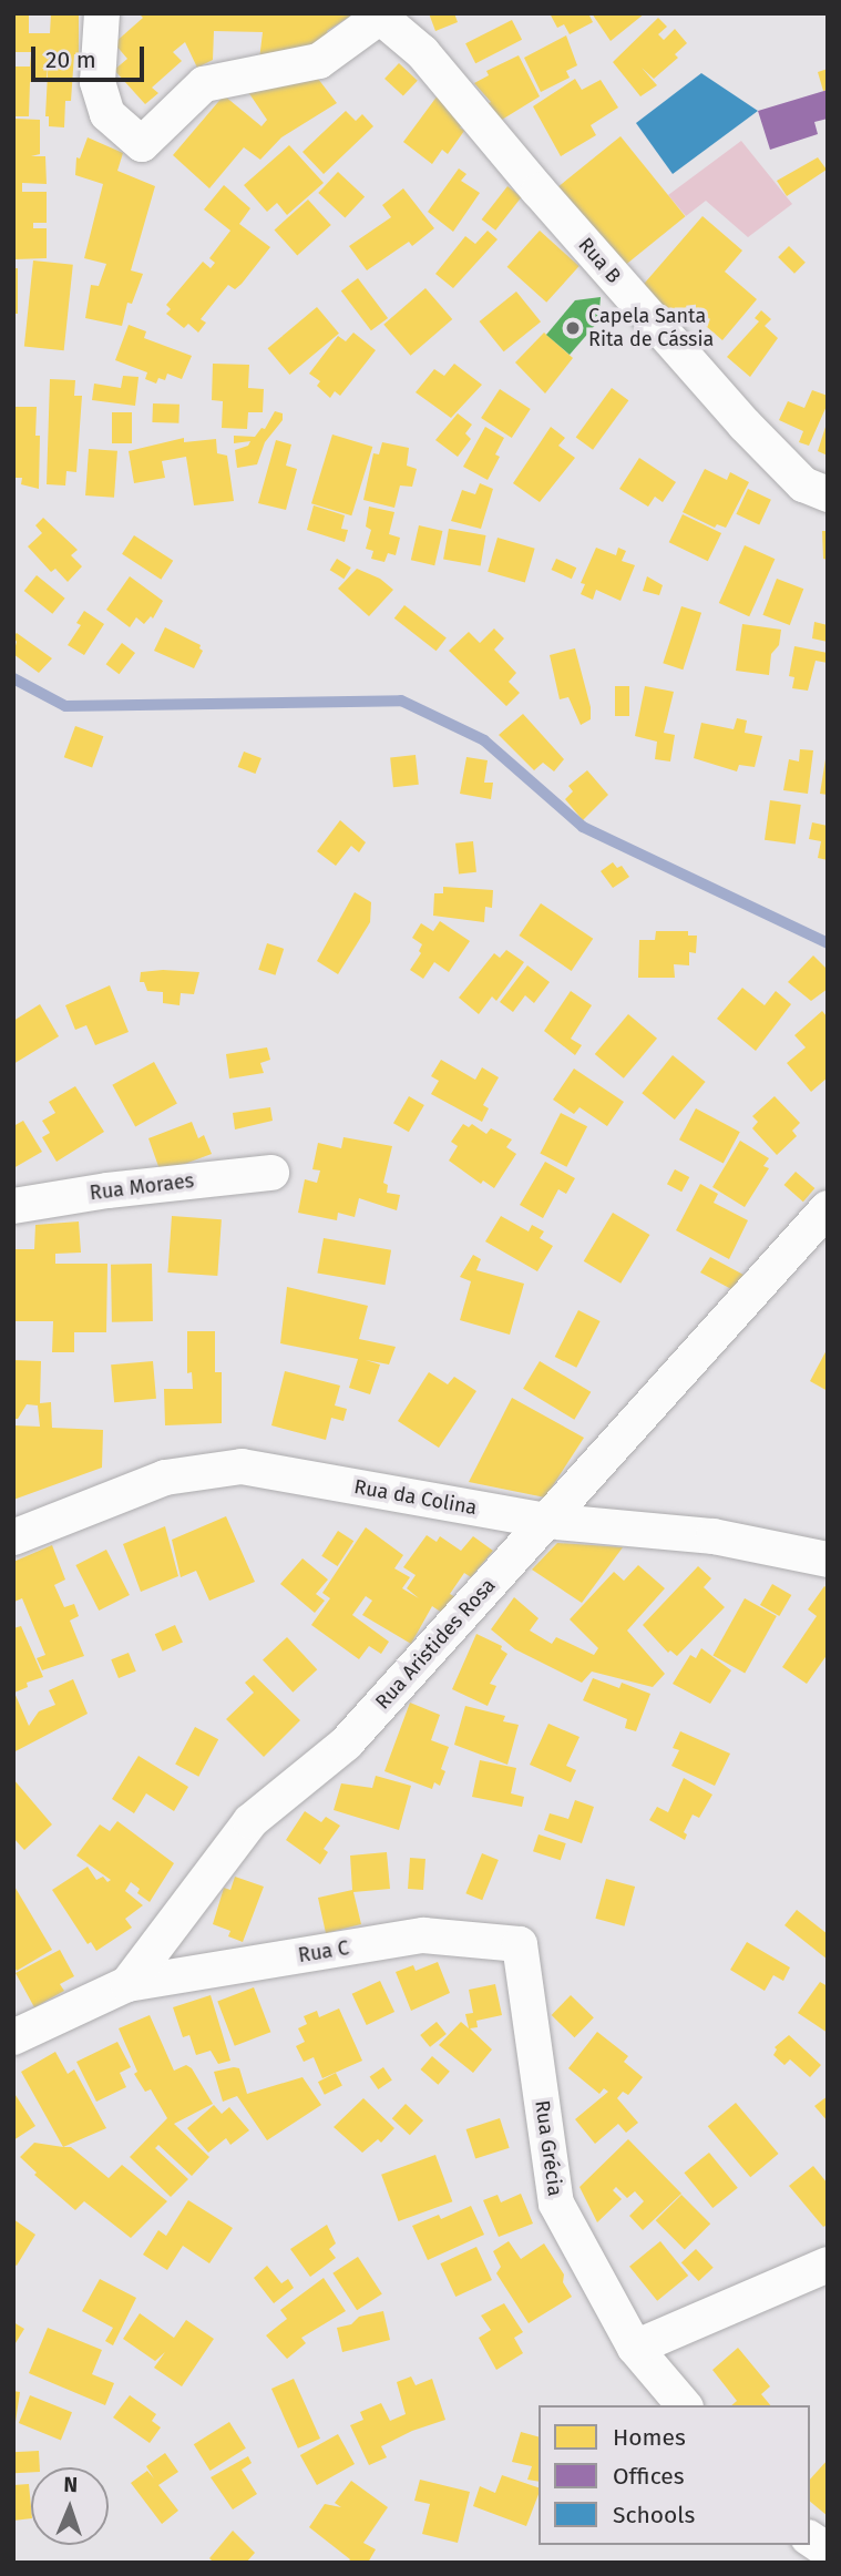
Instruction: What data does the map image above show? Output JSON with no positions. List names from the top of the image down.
{
  "streets": {
    "street": [
      "Rua B",
      "Rua Moraes",
      "Rua da Colina",
      "Rua Aristides Rosa",
      "Rua C",
      "Rua Grécia"
    ]
  },
  "crossings": [
    ["Rua da Colina", "Rua Aristides Rosa"],
    ["Rua Aristides Rosa", "Rua C"],
    ["Rua C", "Rua Grécia"]
  ],
  "places": ["Capela Santa Rita de Cássia"],
  "legend": ["Homes", "Offices", "Schools"],
  "scale_bar": "20 m",
  "north": "top"
}
